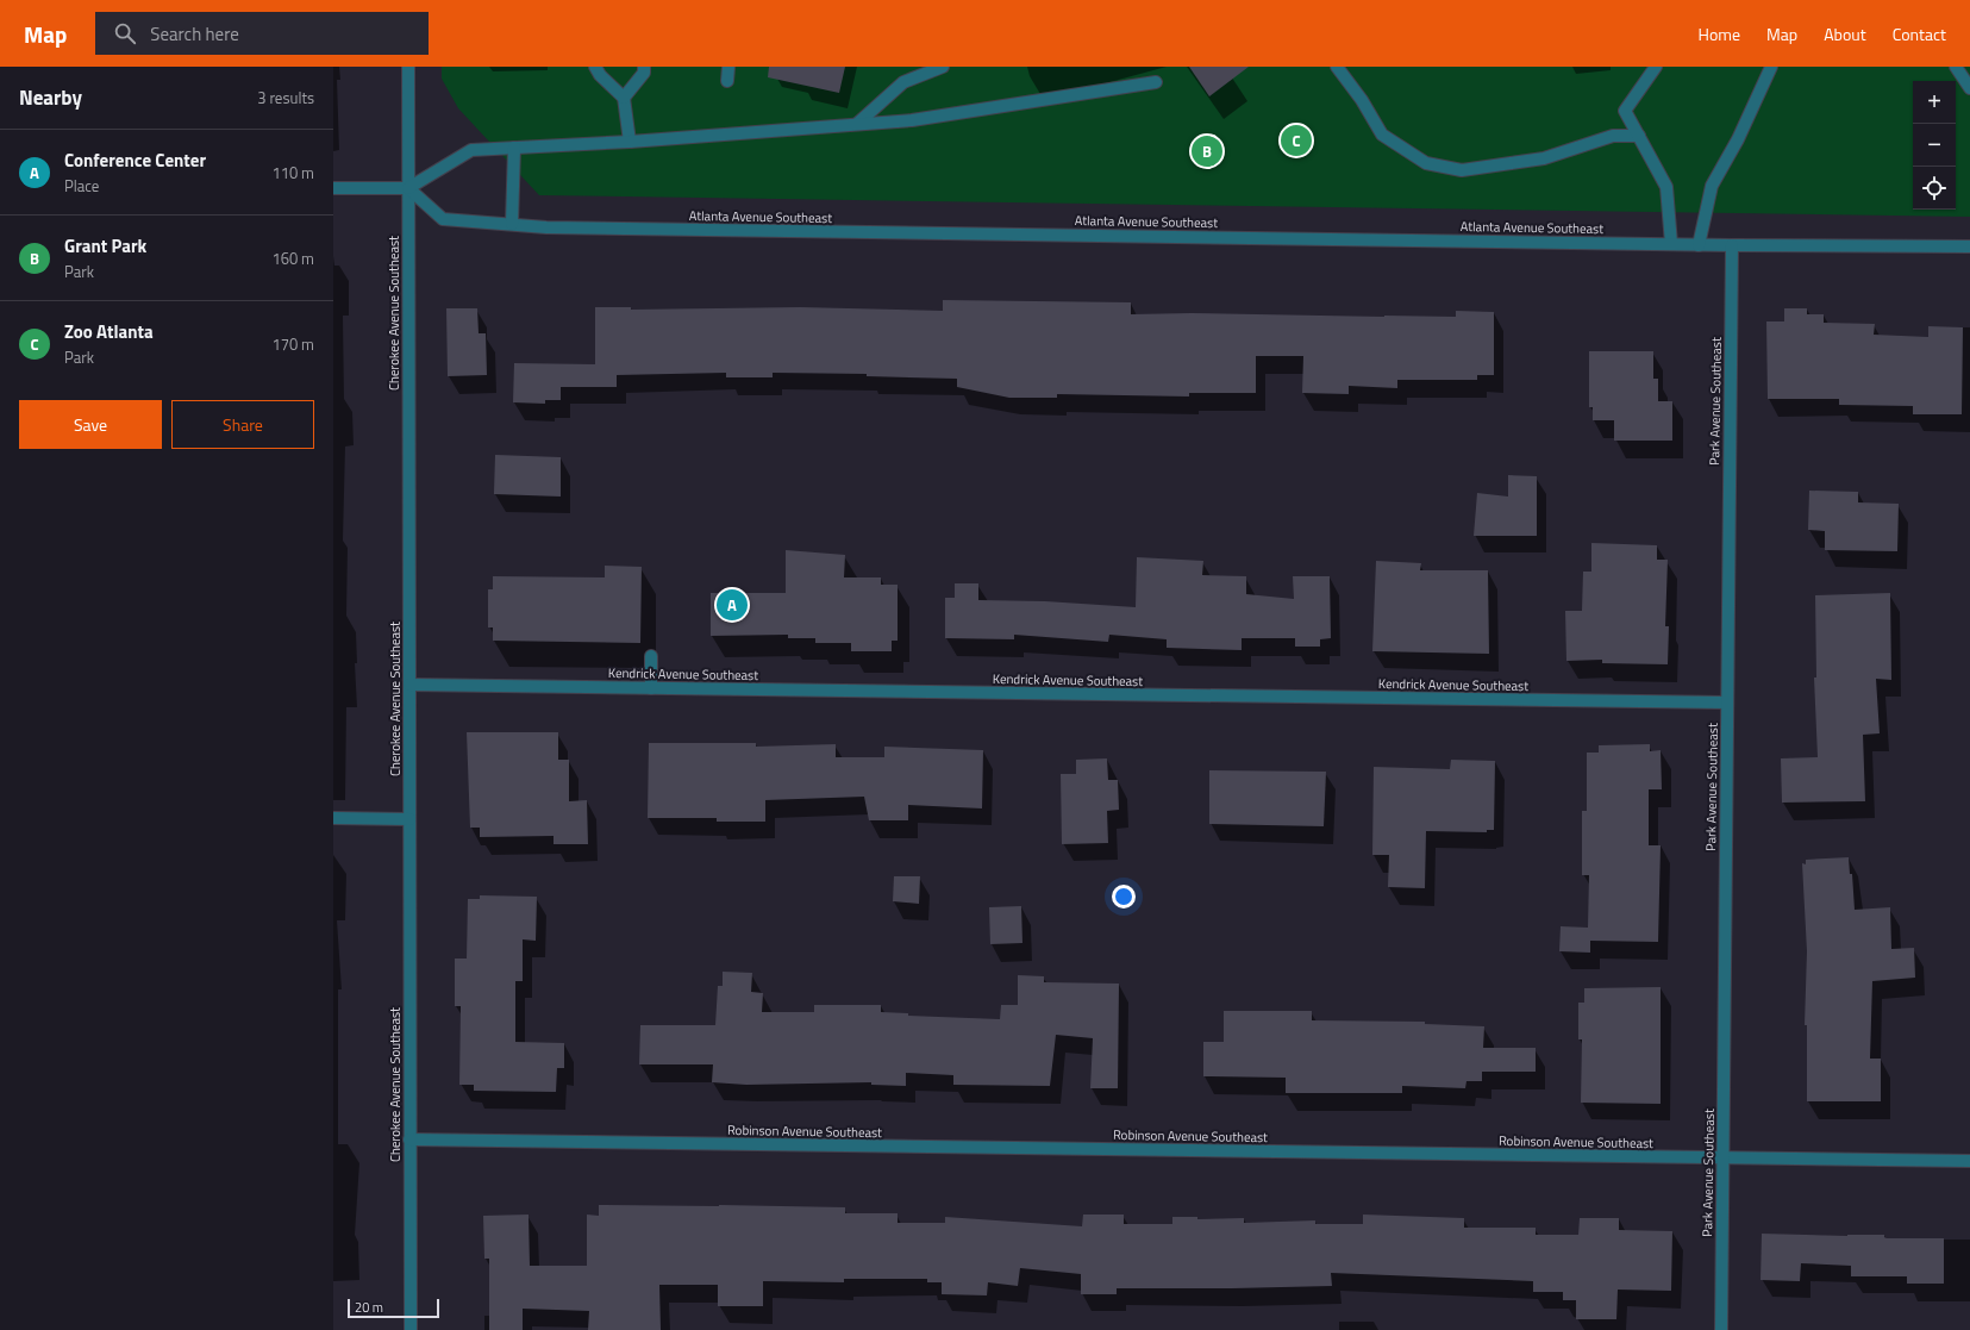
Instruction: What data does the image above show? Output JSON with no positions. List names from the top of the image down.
{
  "streets": {
    "street": [
      "Atlanta Avenue Southeast",
      "Cherokee Avenue Southeast",
      "Park Avenue Southeast",
      "Kendrick Avenue Southeast",
      "Robinson Avenue Southeast"
    ]
  },
  "crossings": [
    ["Atlanta Avenue Southeast", "Cherokee Avenue Southeast"],
    ["Atlanta Avenue Southeast", "Park Avenue Southeast"],
    ["Cherokee Avenue Southeast", "Kendrick Avenue Southeast"],
    ["Cherokee Avenue Southeast", "Robinson Avenue Southeast"],
    ["Park Avenue Southeast", "Kendrick Avenue Southeast"],
    ["Park Avenue Southeast", "Robinson Avenue Southeast"]
  ],
  "scale_bar": "20 m",
  "page": {
    "header": "Map",
    "search": "Search here",
    "nav": [
      "Home",
      "Map",
      "About",
      "Contact"
    ],
    "heading": ["Nearby", "3 results"],
    "map_buttons": ["+", "−"],
    "pins": ["C", "B", "A"],
    "list": [
      {
        "mark": "A",
        "name": "Conference Center",
        "note": "Place",
        "value": "110 m"
      },
      {
        "mark": "B",
        "name": "Grant Park",
        "note": "Park",
        "value": "160 m"
      },
      {
        "mark": "C",
        "name": "Zoo Atlanta",
        "note": "Park",
        "value": "170 m"
      }
    ],
    "buttons": ["Save", "Share"],
    "scale": "20 m"
  }
}
